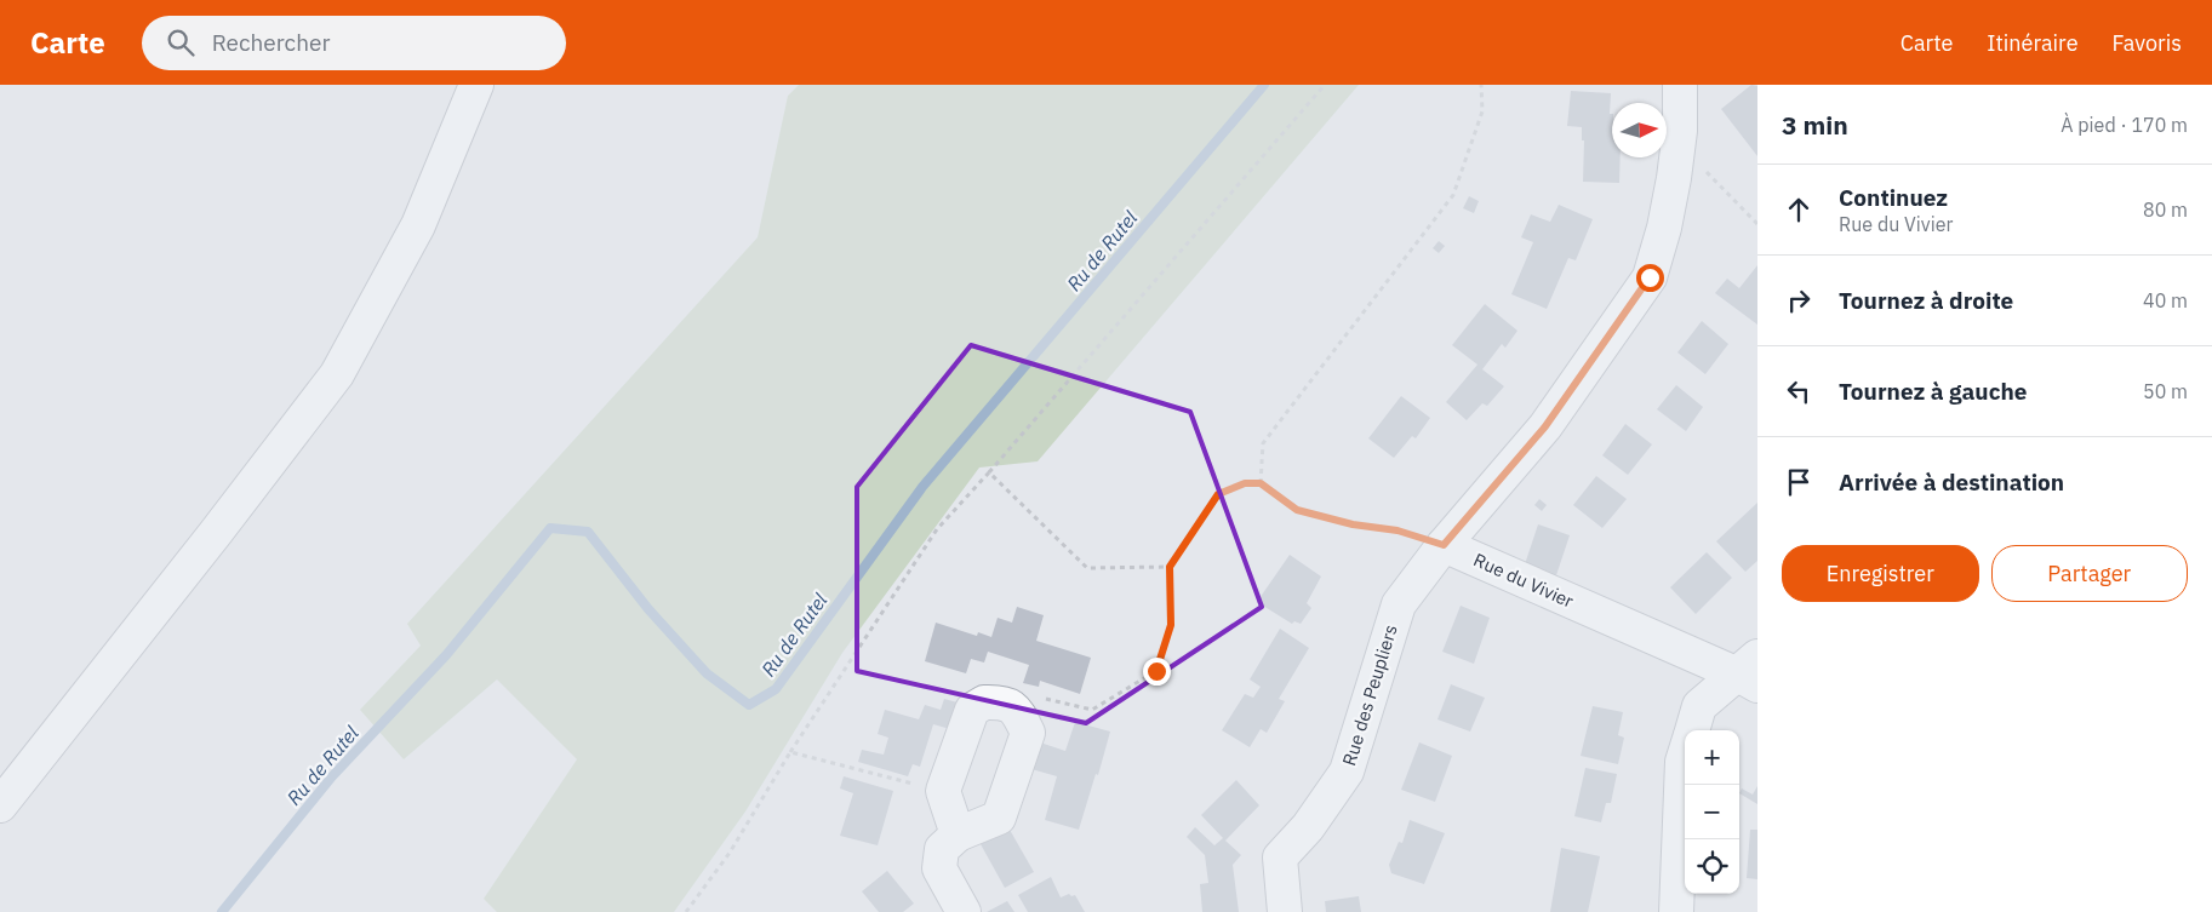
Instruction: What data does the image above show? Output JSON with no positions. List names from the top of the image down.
{
  "streets": {
    "street": ["Rue du Vivier", "Rue des Peupliers"]
  },
  "crossings": [
    ["Rue du Vivier", "Rue des Peupliers"]
  ],
  "water": ["Ru de Rutel"],
  "north": "right",
  "page": {
    "header": "Carte",
    "search": "Rechercher",
    "nav": ["Carte", "Itinéraire", "Favoris"],
    "heading": ["3 min", "À pied · 170 m"],
    "list": [
      ["Continuez", "Rue du Vivier", "80 m"],
      ["Tournez à droite", "40 m"],
      ["Tournez à gauche", "50 m"],
      "Arrivée à destination"
    ],
    "buttons": ["Enregistrer", "Partager"],
    "map_buttons": ["+", "−"]
  }
}
